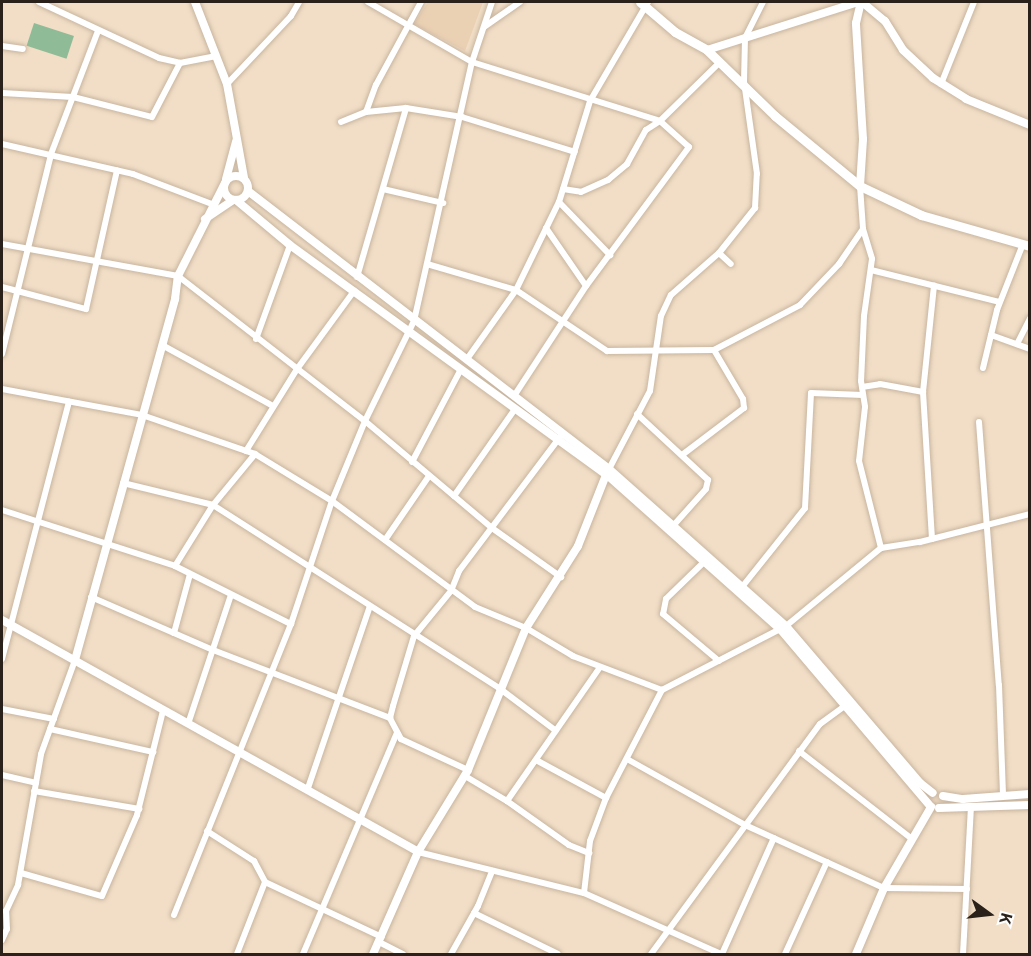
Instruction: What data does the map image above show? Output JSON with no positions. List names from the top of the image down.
{
  "north": "right"
}
